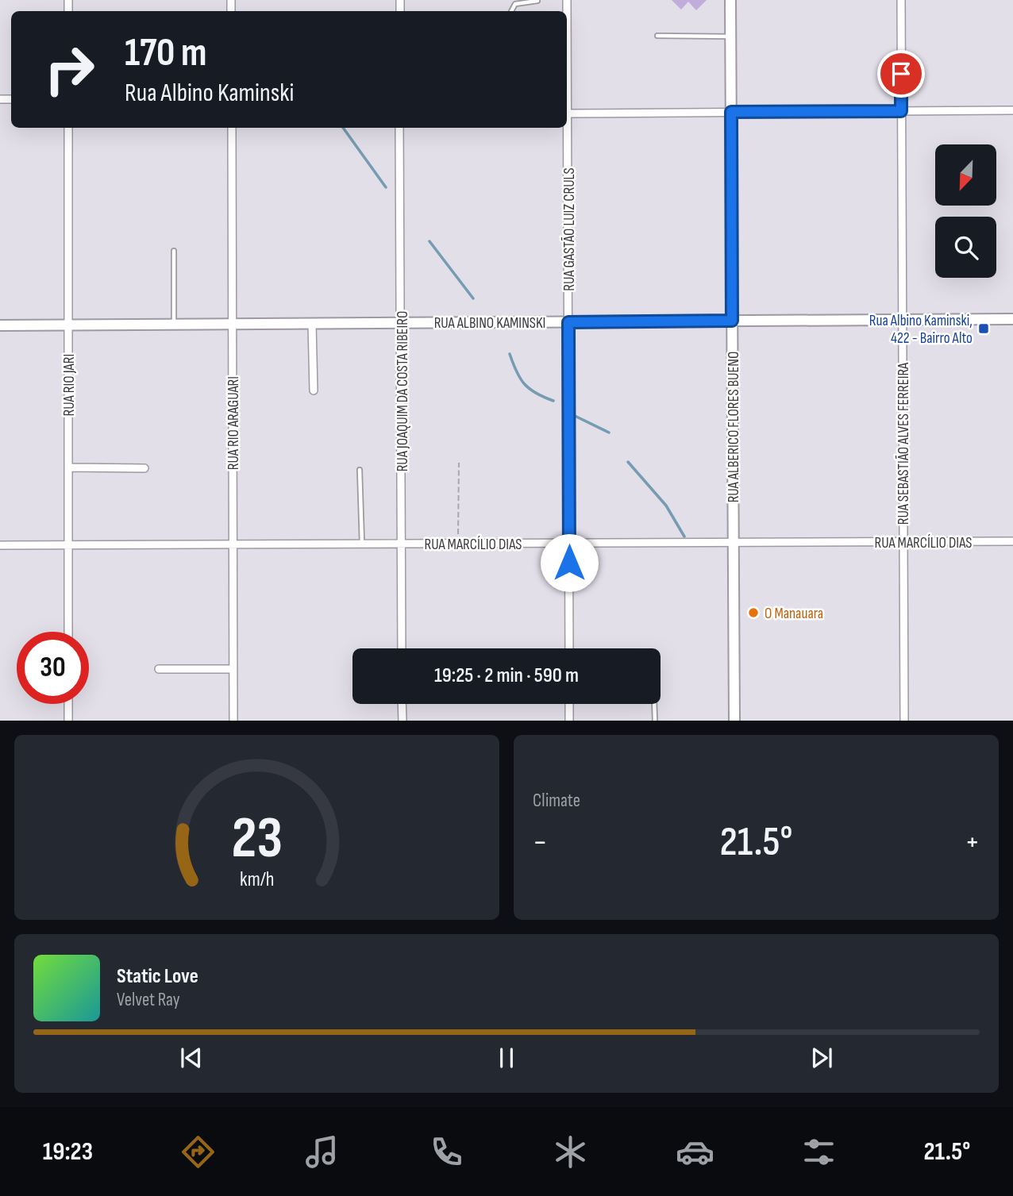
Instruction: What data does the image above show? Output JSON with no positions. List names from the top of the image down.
{
  "streets": {
    "street": [
      "RUA GASTÃO LUIZ CRULS",
      "RUA ALBINO KAMINSKI",
      "RUA RIO JARI",
      "RUA JOAQUIM DA COSTA RIBEIRO",
      "RUA RIO ARAGUARI",
      "RUA ALBERICO FLORES BUENO",
      "RUA SEBASTIÃO ALVES FERREIRA",
      "RUA MARCÍLIO DIAS"
    ]
  },
  "crossings": [
    ["RUA GASTÃO LUIZ CRULS", "RUA ALBINO KAMINSKI"],
    ["RUA GASTÃO LUIZ CRULS", "RUA MARCÍLIO DIAS"],
    ["RUA ALBINO KAMINSKI", "RUA RIO JARI"],
    ["RUA ALBINO KAMINSKI", "RUA JOAQUIM DA COSTA RIBEIRO"],
    ["RUA ALBINO KAMINSKI", "RUA RIO ARAGUARI"],
    ["RUA ALBINO KAMINSKI", "RUA ALBERICO FLORES BUENO"],
    ["RUA ALBINO KAMINSKI", "RUA SEBASTIÃO ALVES FERREIRA"],
    ["RUA RIO JARI", "RUA MARCÍLIO DIAS"],
    ["RUA JOAQUIM DA COSTA RIBEIRO", "RUA MARCÍLIO DIAS"],
    ["RUA RIO ARAGUARI", "RUA MARCÍLIO DIAS"],
    ["RUA ALBERICO FLORES BUENO", "RUA MARCÍLIO DIAS"],
    ["RUA SEBASTIÃO ALVES FERREIRA", "RUA MARCÍLIO DIAS"]
  ],
  "places": {
    "transit": ["Rua Albino Kaminski, 422 - Bairro Alto"],
    "other": ["O Manauara"]
  },
  "north": "bottom left",
  "page": {
    "turn": ["170 m", "Rua Albino Kaminski"],
    "limit": "30",
    "trip": "19:25 · 2 min · 590 m",
    "tile": "Climate",
    "heat": ["−", "21.5°", "+"],
    "song": ["Static Love", "Velvet Ray"],
    "tabs": ["19:23", "21.5°"],
    "gauge": ["23", "km/h"]
  }
}
